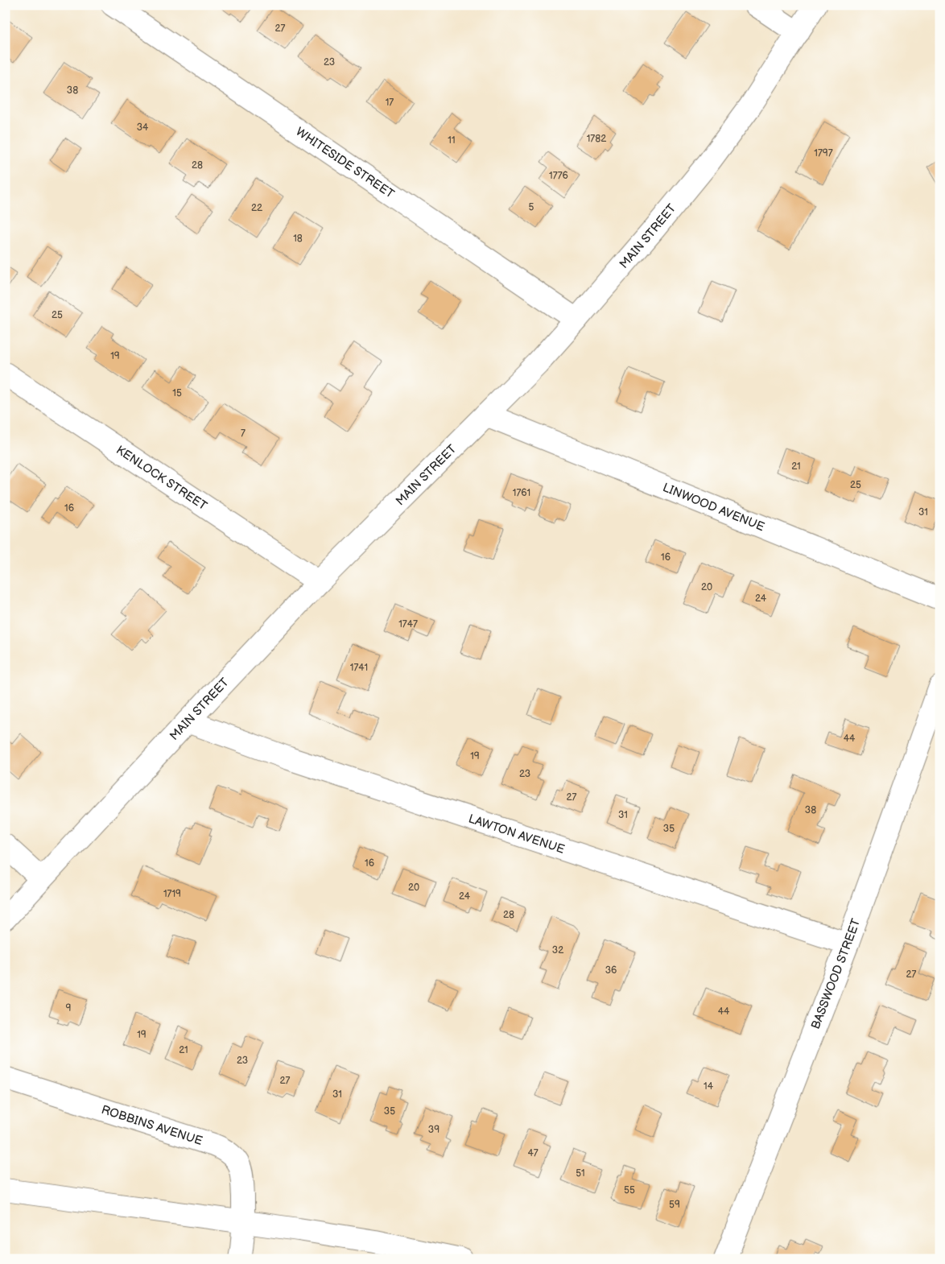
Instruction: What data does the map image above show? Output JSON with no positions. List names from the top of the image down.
{
  "streets": {
    "street": [
      "WHITESIDE STREET",
      "MAIN STREET",
      "KENLOCK STREET",
      "LINWOOD AVENUE",
      "LAWTON AVENUE",
      "BASSWOOD STREET",
      "ROBBINS AVENUE"
    ]
  },
  "crossings": [
    ["WHITESIDE STREET", "MAIN STREET"],
    ["MAIN STREET", "KENLOCK STREET"],
    ["MAIN STREET", "LINWOOD AVENUE"],
    ["MAIN STREET", "LAWTON AVENUE"],
    ["LAWTON AVENUE", "BASSWOOD STREET"]
  ],
  "house_numbers": [
    "27",
    "23",
    "38",
    "17",
    "34",
    "1782",
    "11",
    "1797",
    "28",
    "1776",
    "5",
    "22",
    "18",
    "25",
    "19",
    "15",
    "7",
    "21",
    "25",
    "1761",
    "16",
    "31",
    "16",
    "20",
    "24",
    "1747",
    "1741",
    "44",
    "19",
    "23",
    "27",
    "38",
    "31",
    "35",
    "16",
    "20",
    "1719",
    "24",
    "28",
    "32",
    "36",
    "27",
    "9",
    "44",
    "19",
    "21",
    "23",
    "27",
    "14",
    "31",
    "35",
    "39",
    "47",
    "51",
    "55",
    "59"
  ]
}
